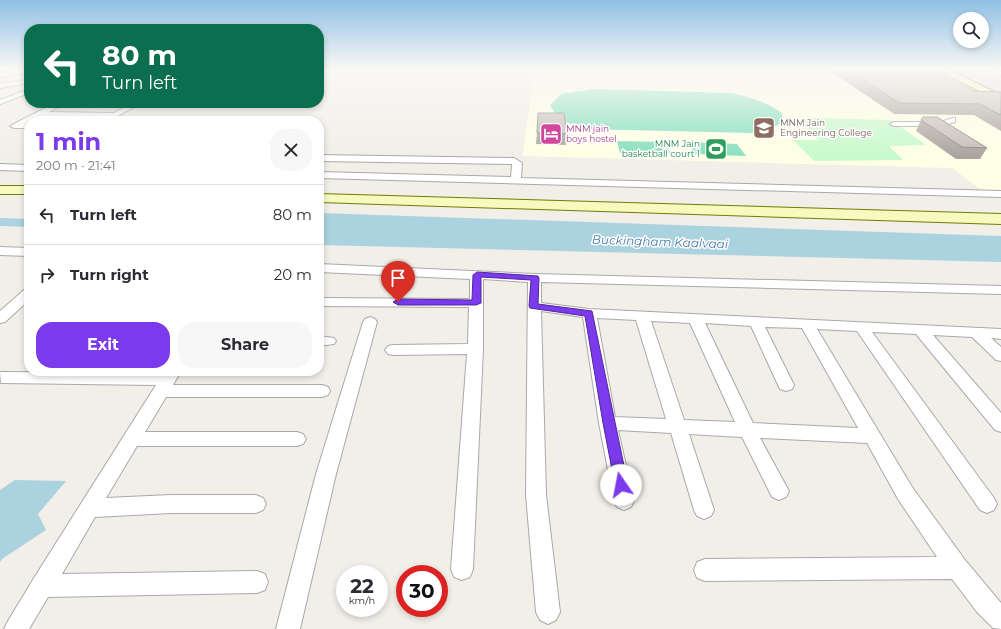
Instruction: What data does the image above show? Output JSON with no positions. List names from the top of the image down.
{
  "water": ["Buckingham Kaalvaai"],
  "places": {
    "school or university": ["MNM Jain Engineering College"],
    "hotel": ["MNM jain boys hostel"],
    "sports": ["MNM Jain basketball court 1"]
  },
  "page": {
    "turn": ["80 m", "Turn left"],
    "heading": ["1 min", "200 m · 21:41"],
    "list": [
      {
        "name": "Turn left",
        "value": "80 m"
      },
      {
        "name": "Turn right",
        "value": "20 m"
      }
    ],
    "buttons": ["Exit", "Share"],
    "speed": "22 km/h",
    "limit": "30"
  }
}
